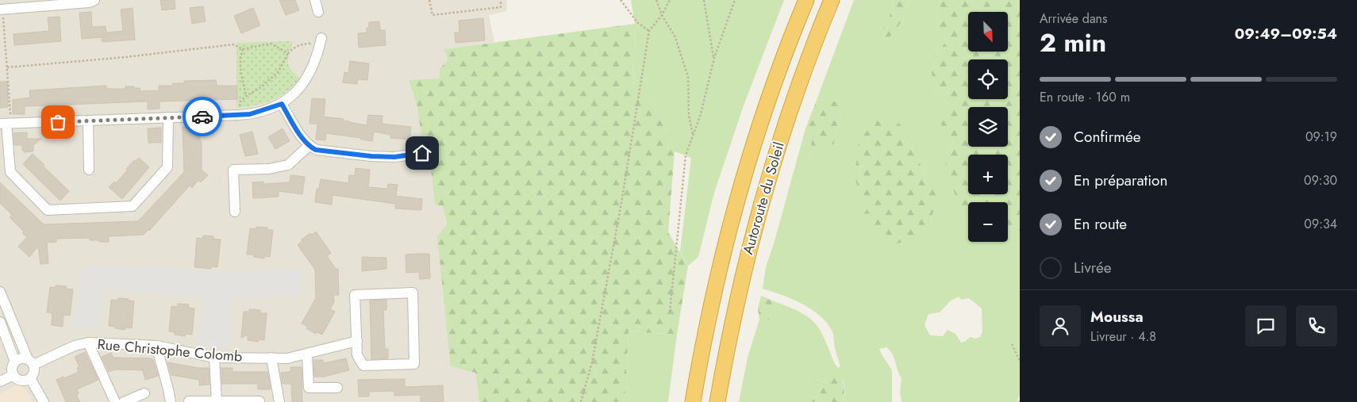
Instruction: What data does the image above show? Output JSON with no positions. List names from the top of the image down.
{
  "streets": {
    "highway": ["Autoroute du Soleil"],
    "street": ["Rue Christophe Colomb"]
  },
  "north": "bottom right",
  "page": {
    "heading": ["2 min", "Arrivée dans", "09:49–09:54"],
    "panel": ["Moussa", "Livreur · 4.8"],
    "map_buttons": ["+", "−"],
    "bar": "En route · 160 m",
    "list": [
      ["Confirmée", "09:19"],
      ["En préparation", "09:30"],
      ["En route", "09:34"],
      "Livrée"
    ]
  }
}
